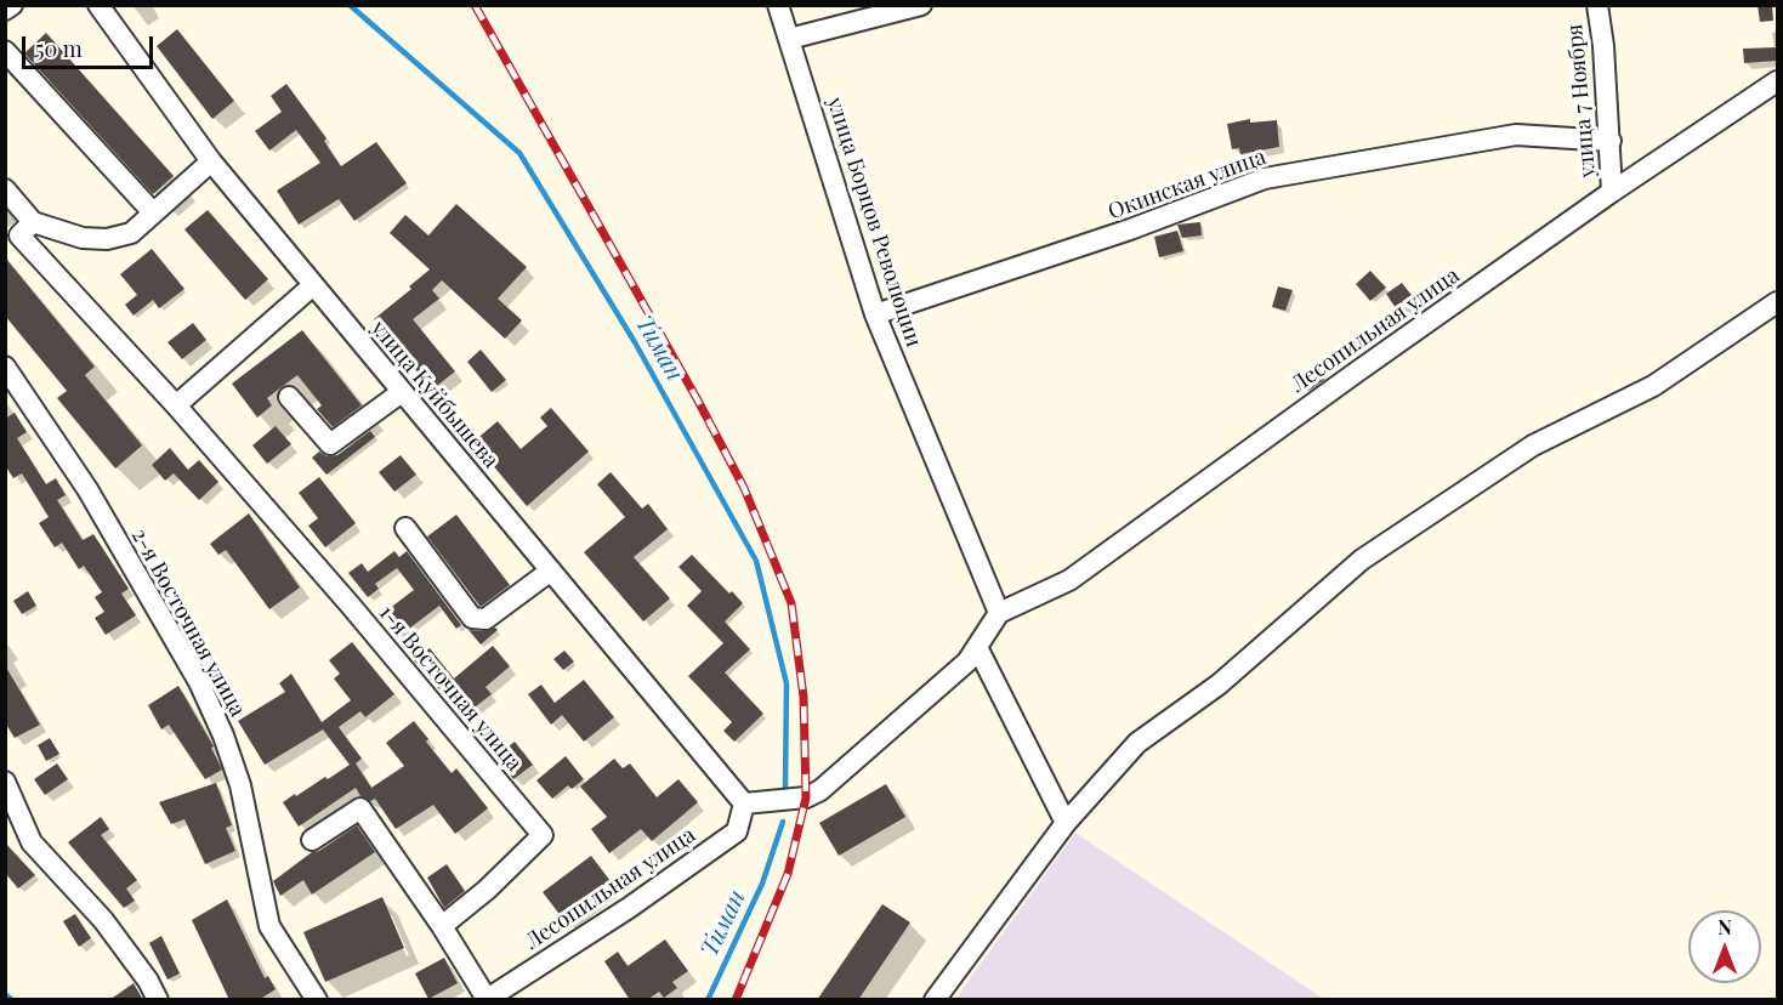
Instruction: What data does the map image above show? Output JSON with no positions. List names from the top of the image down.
{
  "streets": {
    "street": [
      "улица 7 Ноября",
      "Окинская улица",
      "улица Борцов Революции",
      "Лесопильная улица",
      "улица Куйбышева",
      "2-я Восточная улица",
      "1-я Восточная улица"
    ]
  },
  "crossings": [
    ["улица 7 Ноября", "Окинская улица"],
    ["улица 7 Ноября", "Лесопильная улица"],
    ["Окинская улица", "улица Борцов Революции"],
    ["улица Борцов Революции", "Лесопильная улица"],
    ["Лесопильная улица", "улица Куйбышева"]
  ],
  "water": ["Тиман"],
  "scale_bar": "50 m",
  "north": "top"
}
